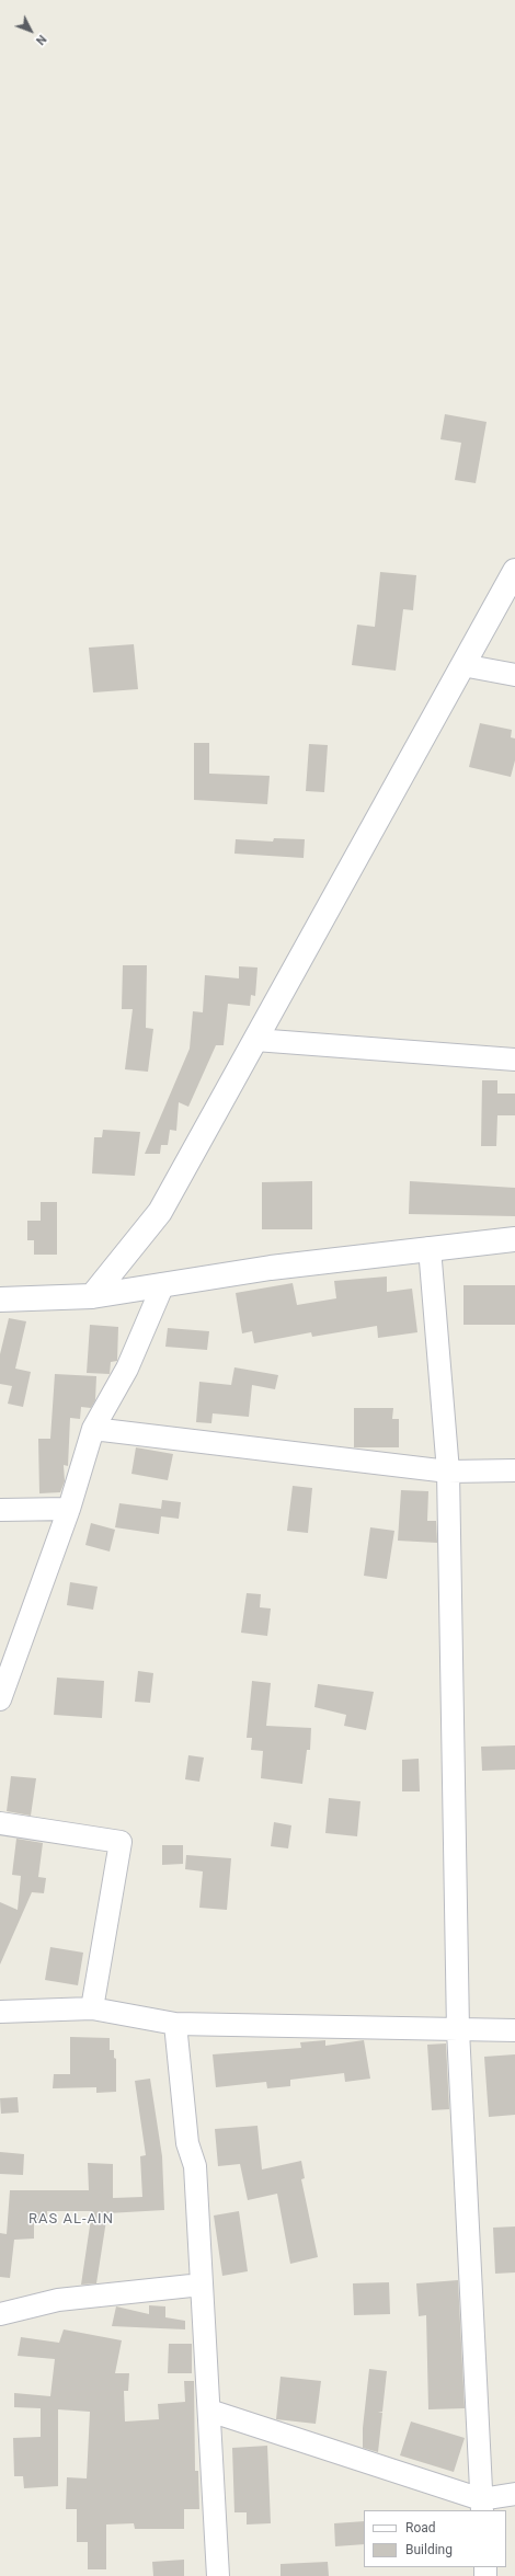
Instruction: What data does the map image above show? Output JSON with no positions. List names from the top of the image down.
{
  "districts": ["RAS AL-AIN"],
  "legend": ["Road", "Building"],
  "north": "bottom right"
}
